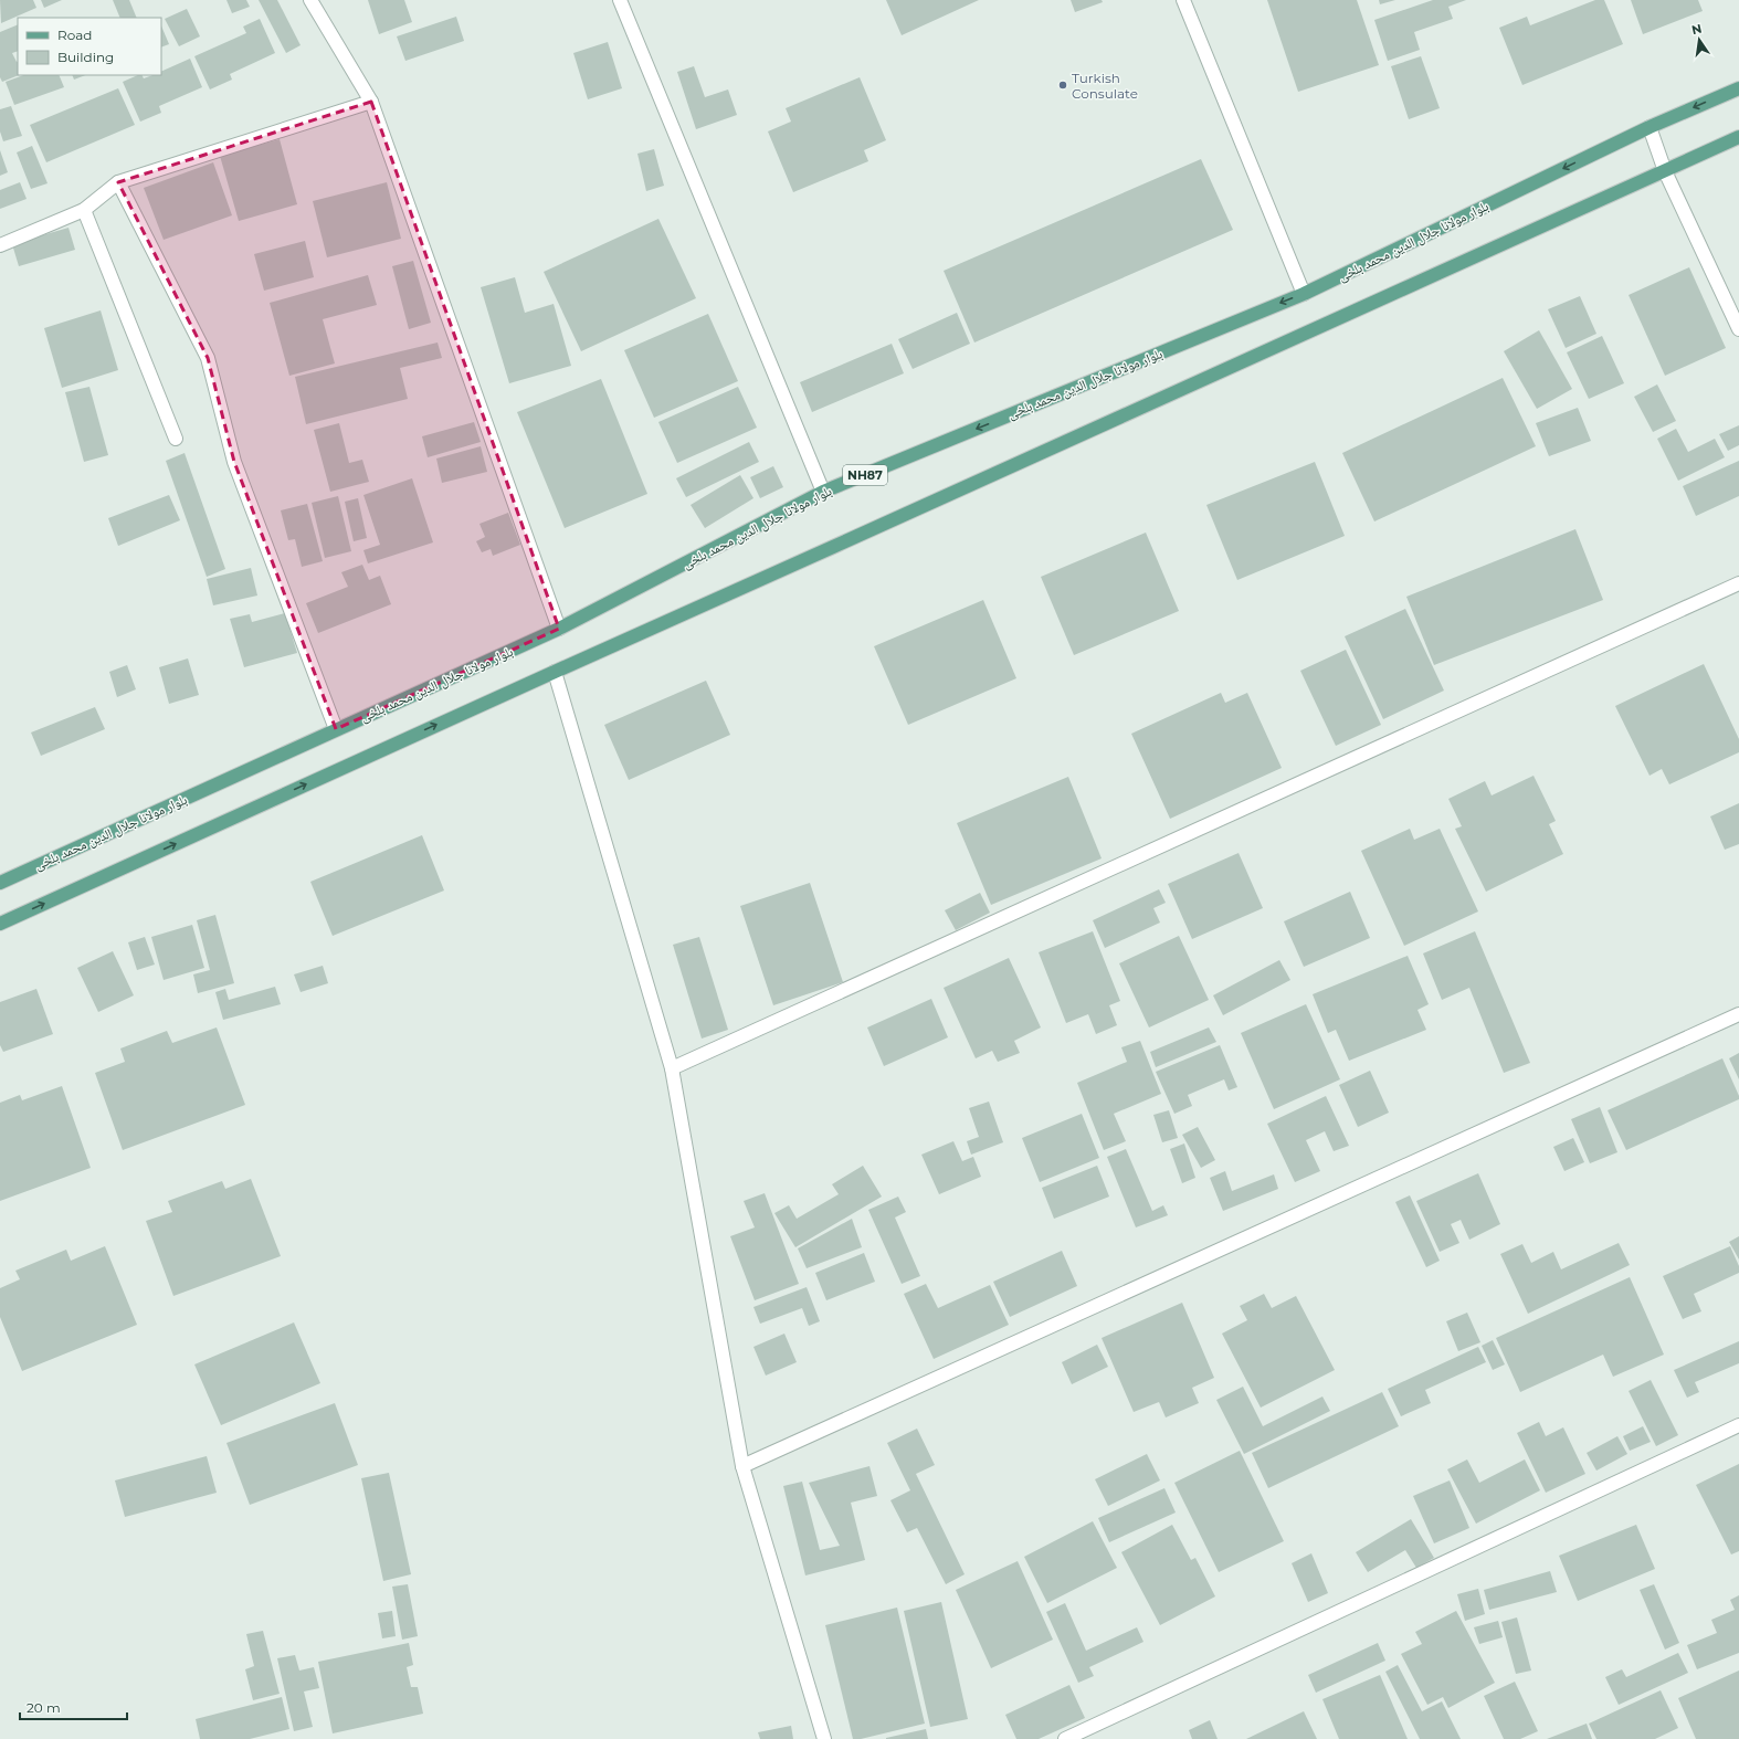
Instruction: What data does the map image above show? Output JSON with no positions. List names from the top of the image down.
{
  "streets": {
    "main road": ["بلوار مولانا جلال الدین محمد بلخی", "NH87"]
  },
  "places": ["Turkish Consulate"],
  "legend": ["Road", "Building"],
  "scale_bar": "20 m",
  "north": "top"
}
